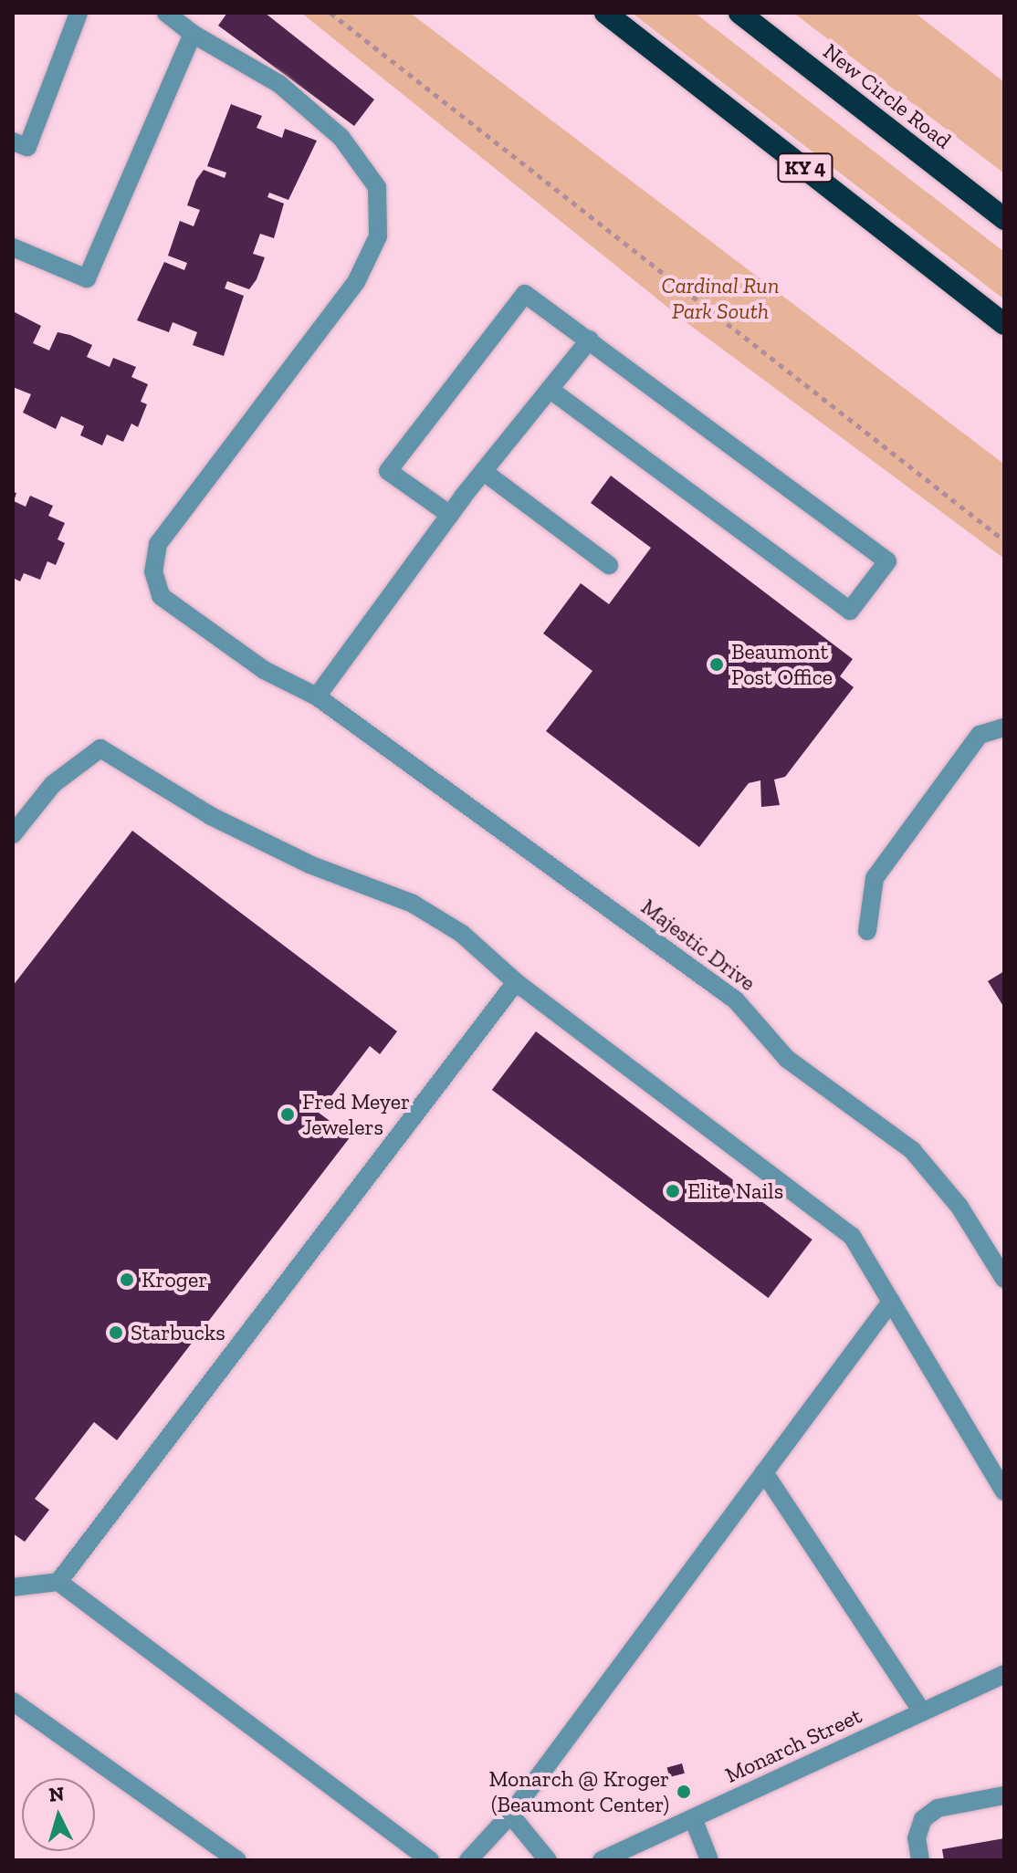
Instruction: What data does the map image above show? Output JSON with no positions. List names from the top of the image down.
{
  "streets": {
    "highway": ["New Circle Road", "KY 4"],
    "street": ["Majestic Drive", "Monarch Street"]
  },
  "parks": ["Cardinal Run Park South"],
  "places": [
    "Beaumont Post Office",
    "Fred Meyer Jewelers",
    "Elite Nails",
    "Kroger",
    "Starbucks",
    "Monarch @ Kroger (Beaumont Center)"
  ],
  "north": "top"
}
